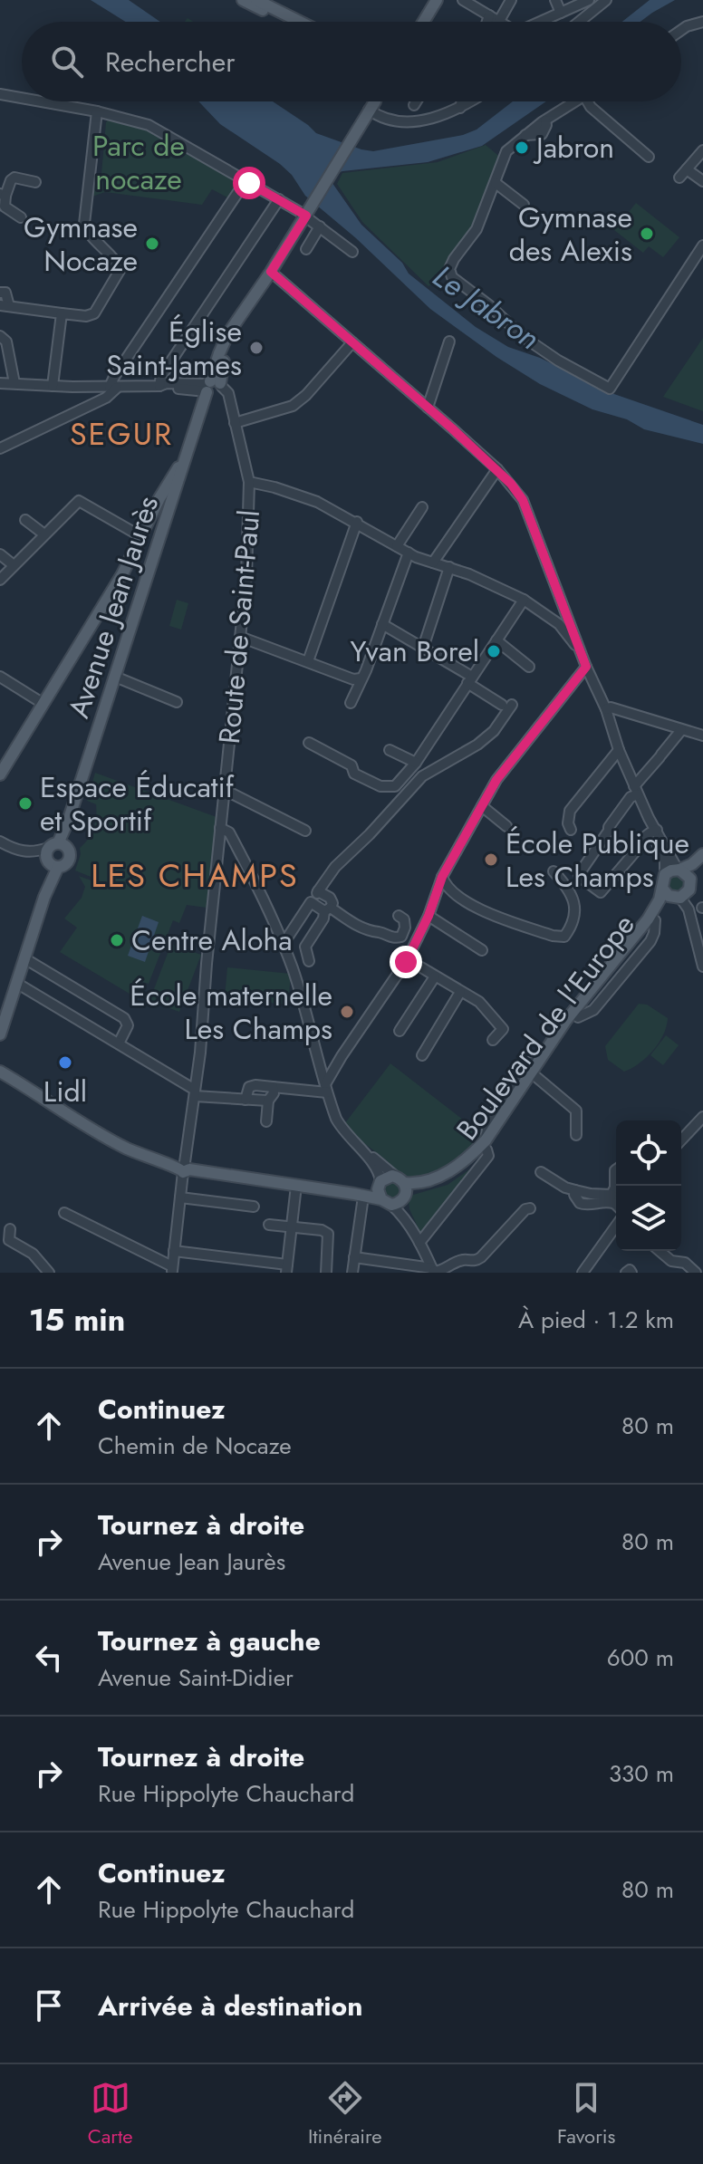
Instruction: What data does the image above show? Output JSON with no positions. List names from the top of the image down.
{
  "streets": {
    "main road": ["Avenue Jean Jaurès", "Boulevard de l'Europe"],
    "street": ["Route de Saint-Paul"]
  },
  "crossings": [
    ["Avenue Jean Jaurès", "Route de Saint-Paul"]
  ],
  "districts": ["SEGUR", "LES CHAMPS"],
  "water": ["Le Jabron"],
  "parks": ["Parc de nocaze"],
  "places": [
    "Jabron",
    "Gymnase des Alexis",
    "Gymnase Nocaze",
    "Église Saint-James",
    "Yvan Borel",
    "Espace Éducatif et Sportif",
    "École Publique Les Champs",
    "Centre Aloha",
    "École maternelle Les Champs",
    "Lidl"
  ],
  "page": {
    "search": "Rechercher",
    "heading": ["15 min", "À pied · 1.2 km"],
    "list": [
      ["Continuez", "Chemin de Nocaze", "80 m"],
      ["Tournez à droite", "Avenue Jean Jaurès", "80 m"],
      ["Tournez à gauche", "Avenue Saint-Didier", "600 m"],
      ["Tournez à droite", "Rue Hippolyte Chauchard", "330 m"],
      ["Continuez", "Rue Hippolyte Chauchard", "80 m"],
      "Arrivée à destination"
    ],
    "nav": ["Carte", "Itinéraire", "Favoris"]
  }
}
